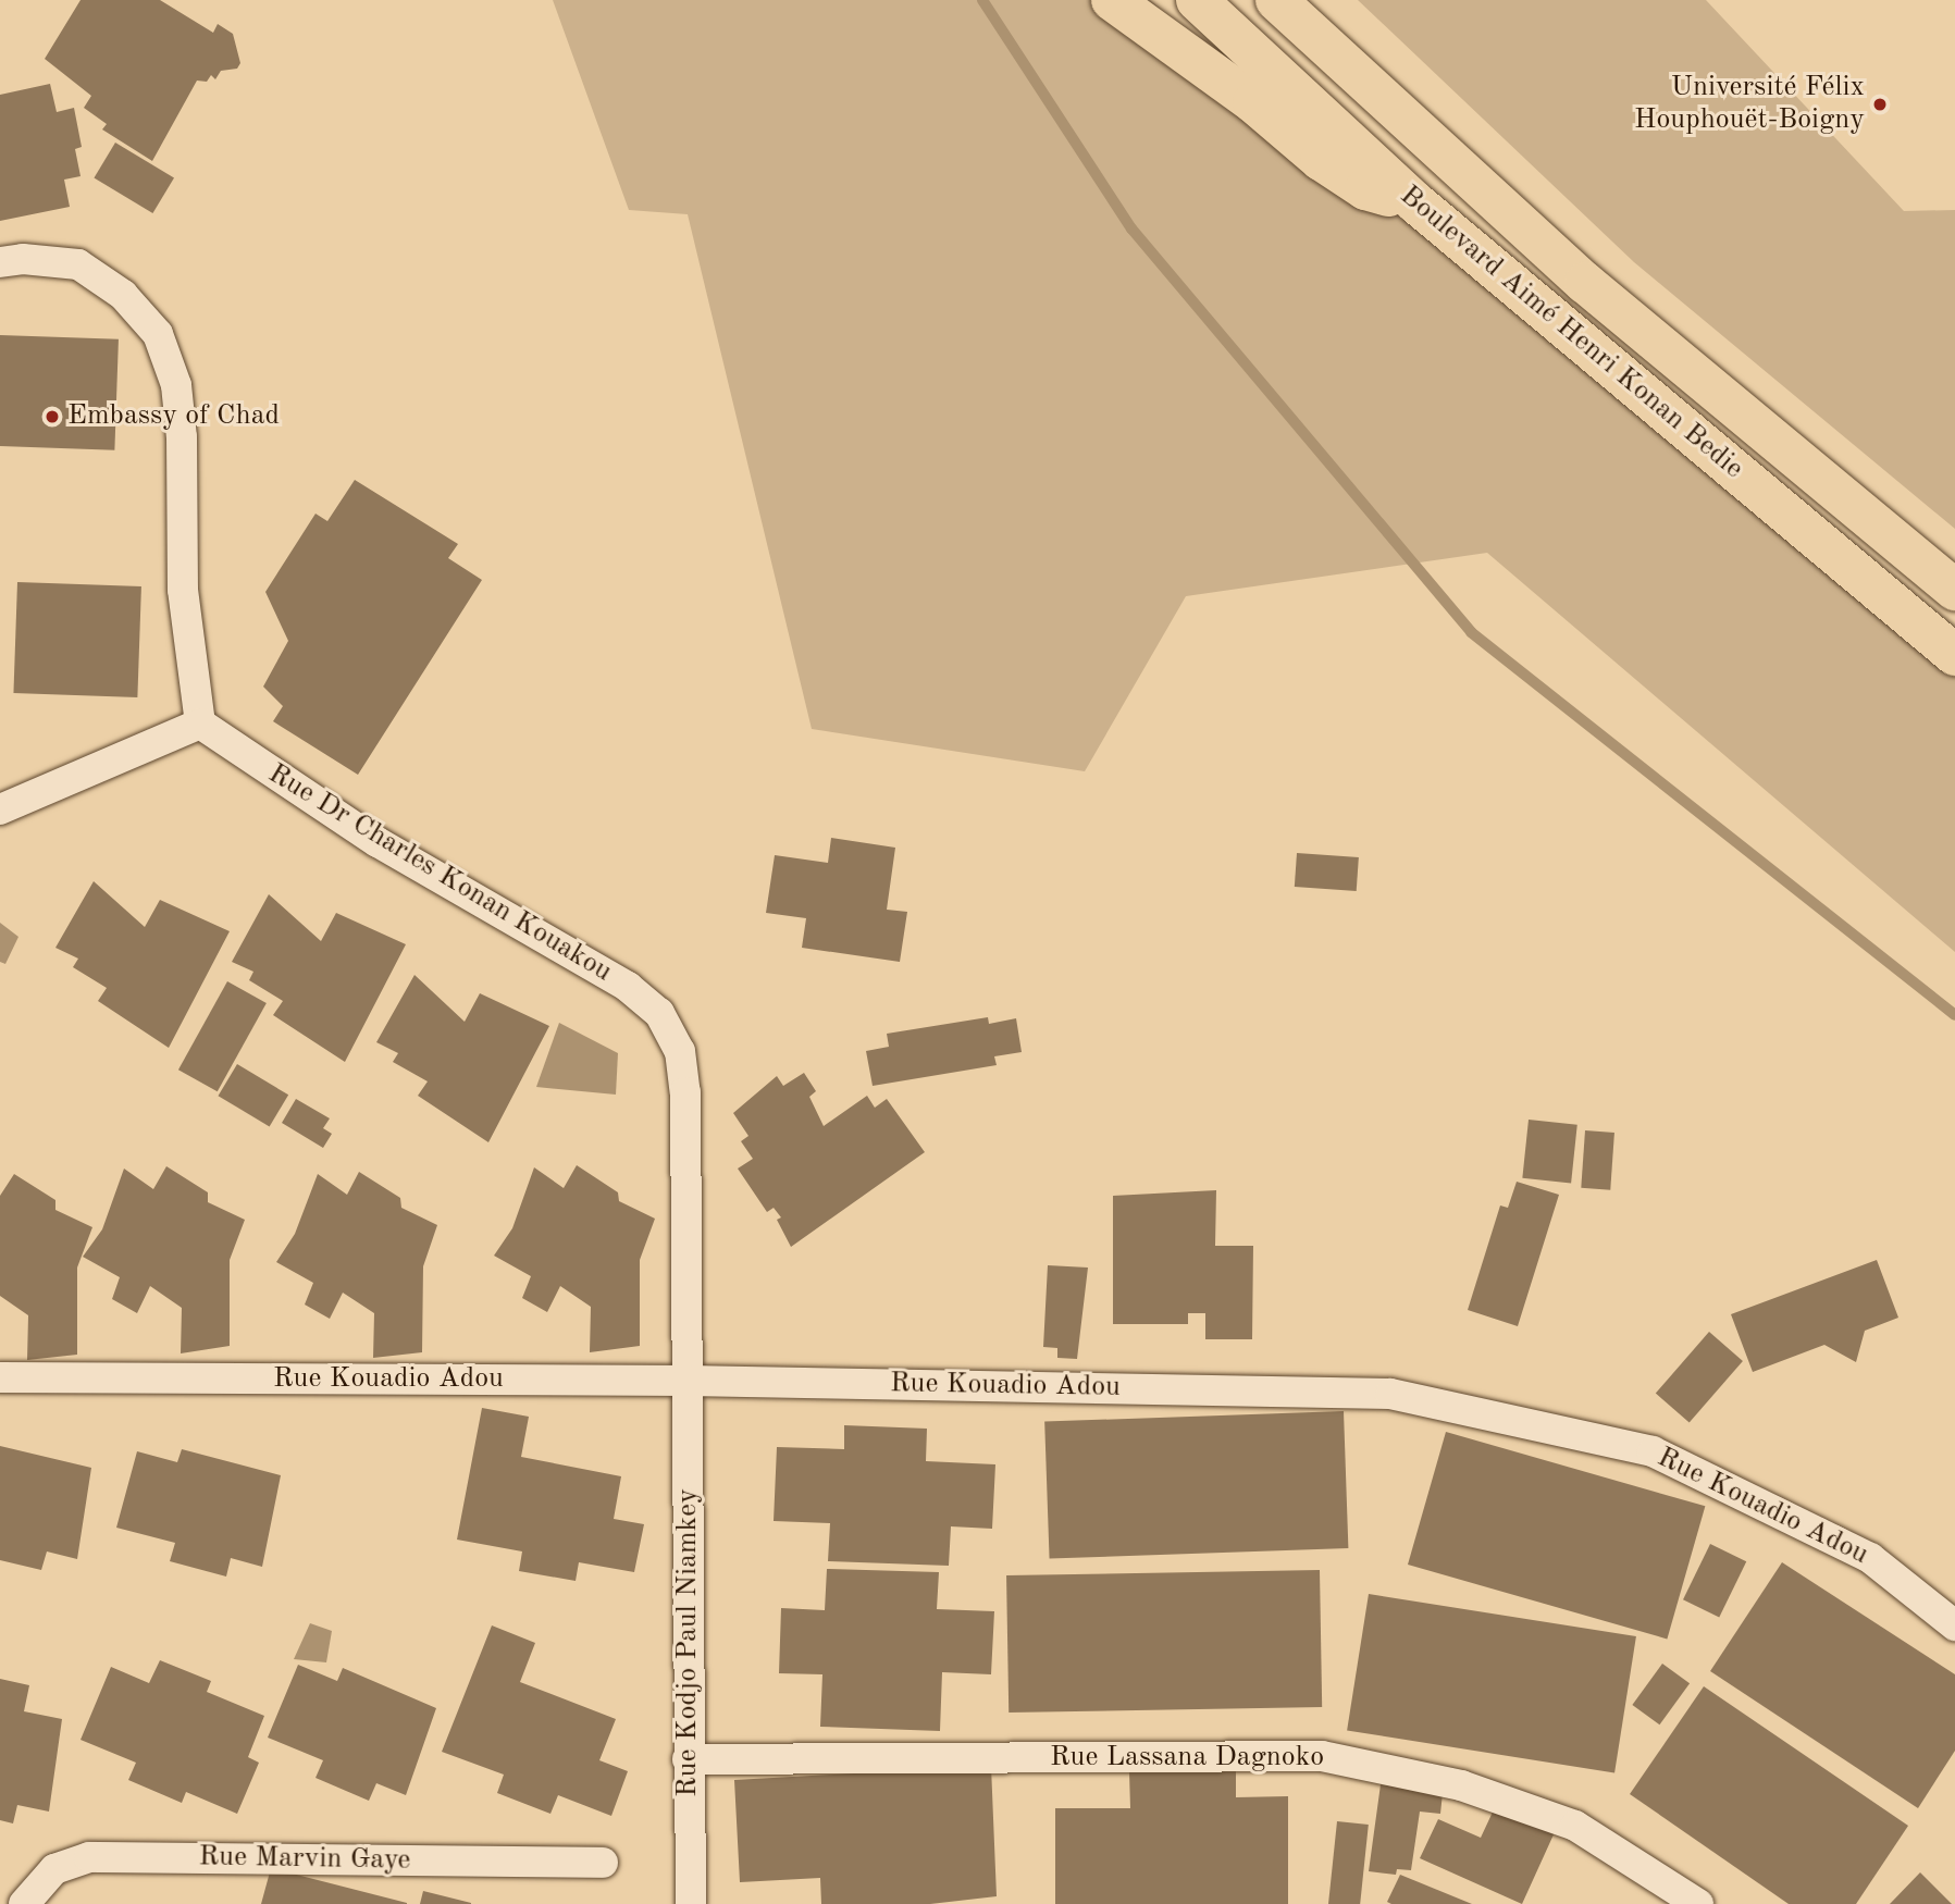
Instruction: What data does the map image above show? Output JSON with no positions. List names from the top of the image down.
{
  "streets": {
    "highway": ["Boulevard Aimé Henri Konan Bedie"],
    "street": [
      "Rue Dr Charles Konan Kouakou",
      "Rue Kouadio Adou",
      "Rue Kodjo Paul Niamkey",
      "Rue Lassana Dagnoko",
      "Rue Marvin Gaye"
    ]
  },
  "crossings": [
    ["Rue Dr Charles Konan Kouakou", "Rue Kouadio Adou"],
    ["Rue Dr Charles Konan Kouakou", "Rue Kodjo Paul Niamkey"],
    ["Rue Kouadio Adou", "Rue Kodjo Paul Niamkey"],
    ["Rue Kodjo Paul Niamkey", "Rue Lassana Dagnoko"]
  ],
  "places": ["Université Félix Houphouët-Boigny", "Embassy of Chad"]
}
